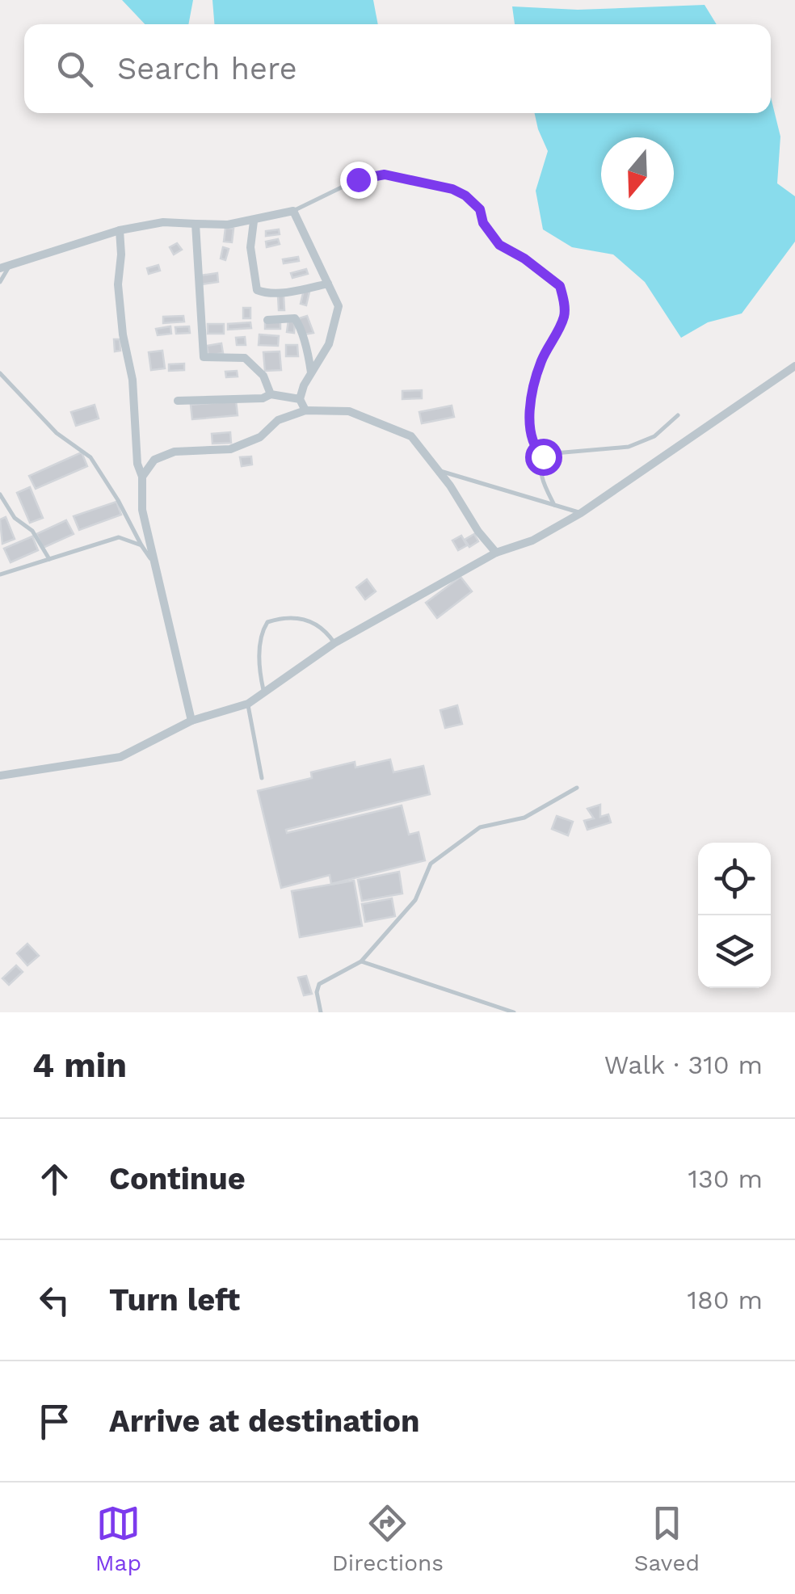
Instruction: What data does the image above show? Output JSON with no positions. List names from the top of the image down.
{
  "north": "bottom",
  "page": {
    "search": "Search here",
    "heading": ["4 min", "Walk · 310 m"],
    "list": [
      ["Continue", "130 m"],
      ["Turn left", "180 m"],
      "Arrive at destination"
    ],
    "nav": ["Map", "Directions", "Saved"]
  }
}
